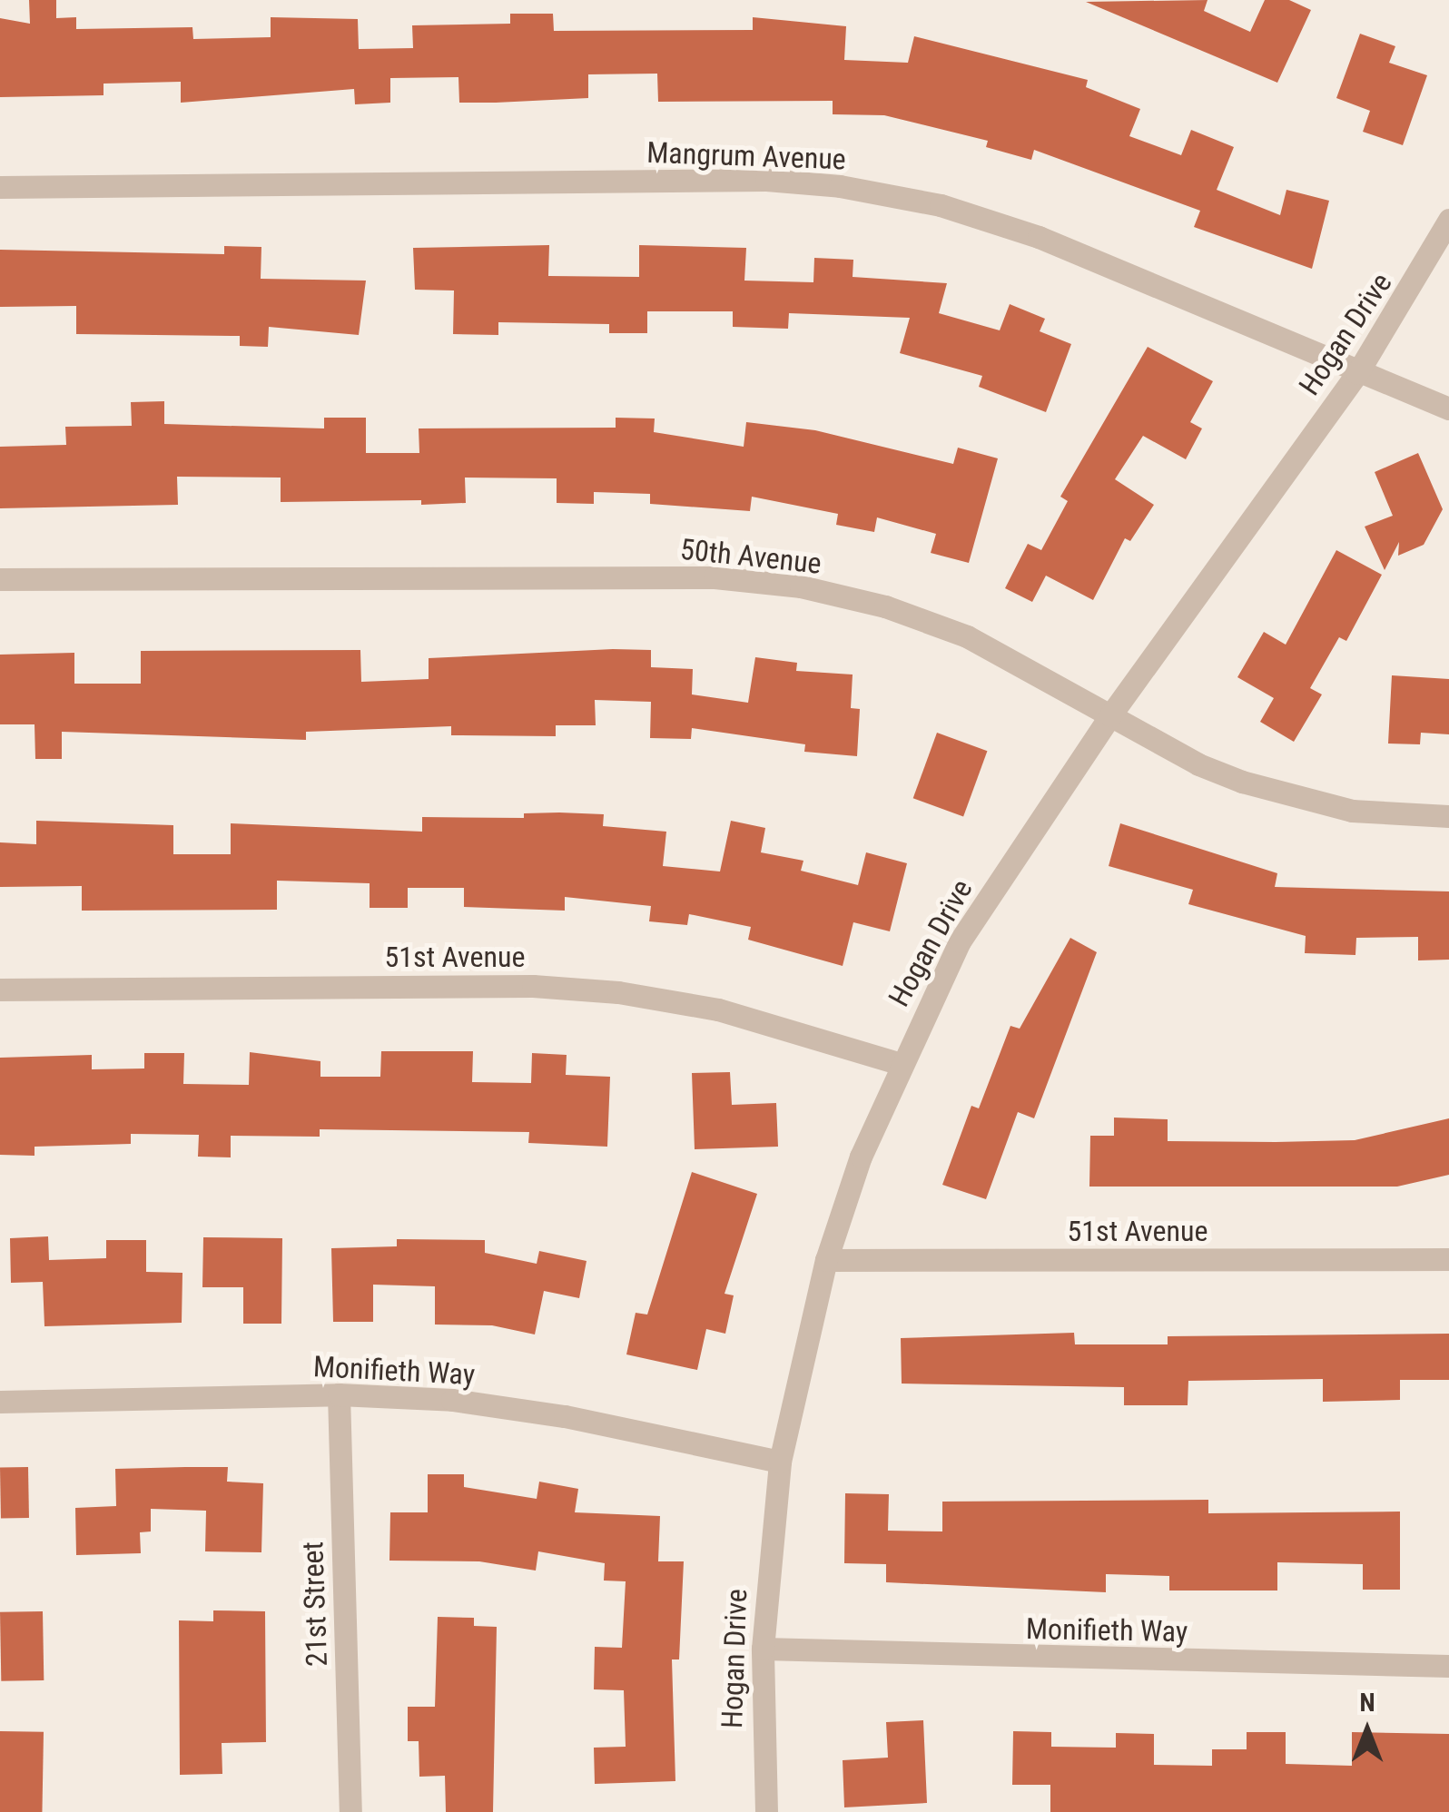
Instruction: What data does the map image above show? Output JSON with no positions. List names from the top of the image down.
{
  "streets": {
    "street": [
      "Mangrum Avenue",
      "Hogan Drive",
      "50th Avenue",
      "51st Avenue",
      "Monifieth Way",
      "21st Street"
    ]
  },
  "crossings": [
    ["Mangrum Avenue", "Hogan Drive"],
    ["Hogan Drive", "50th Avenue"],
    ["Hogan Drive", "51st Avenue"],
    ["Hogan Drive", "Monifieth Way"],
    ["Monifieth Way", "21st Street"]
  ],
  "north": "top"
}
